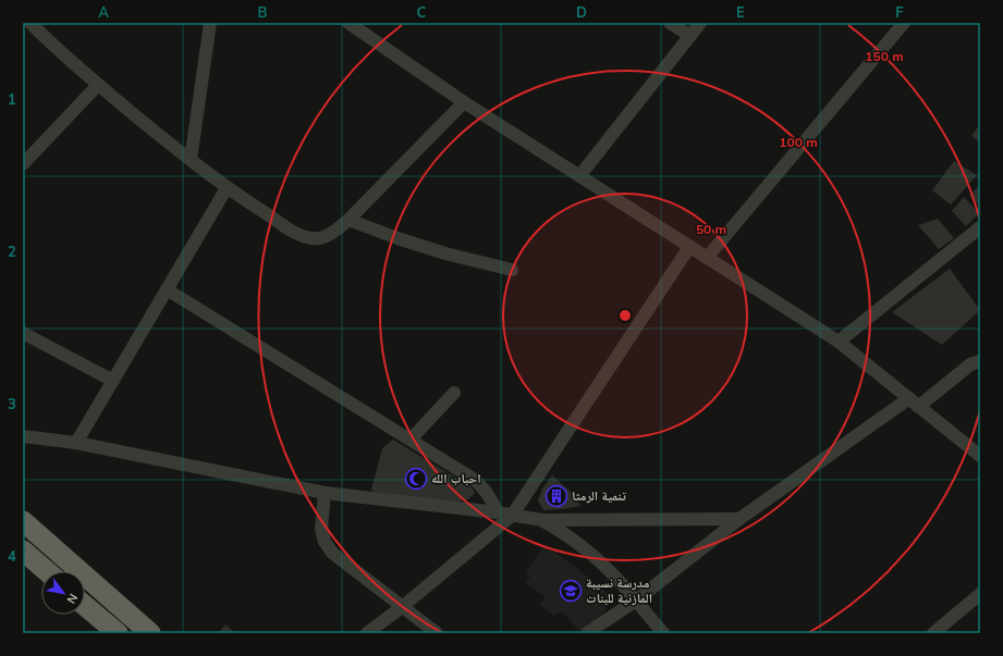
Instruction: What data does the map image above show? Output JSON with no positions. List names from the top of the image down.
{
  "places": {
    "mosque": ["احباب الله"],
    "building": ["تنمية الرمثا"],
    "school or university": ["مدرسة نسيبة المازنية للبنات"]
  },
  "north": "bottom right",
  "grid": {
    "columns": [
      "A",
      "B",
      "C",
      "D",
      "E",
      "F"
    ],
    "rows": [
      "1",
      "2",
      "3",
      "4"
    ]
  },
  "rings": ["150 m", "100 m", "50 m"]
}
